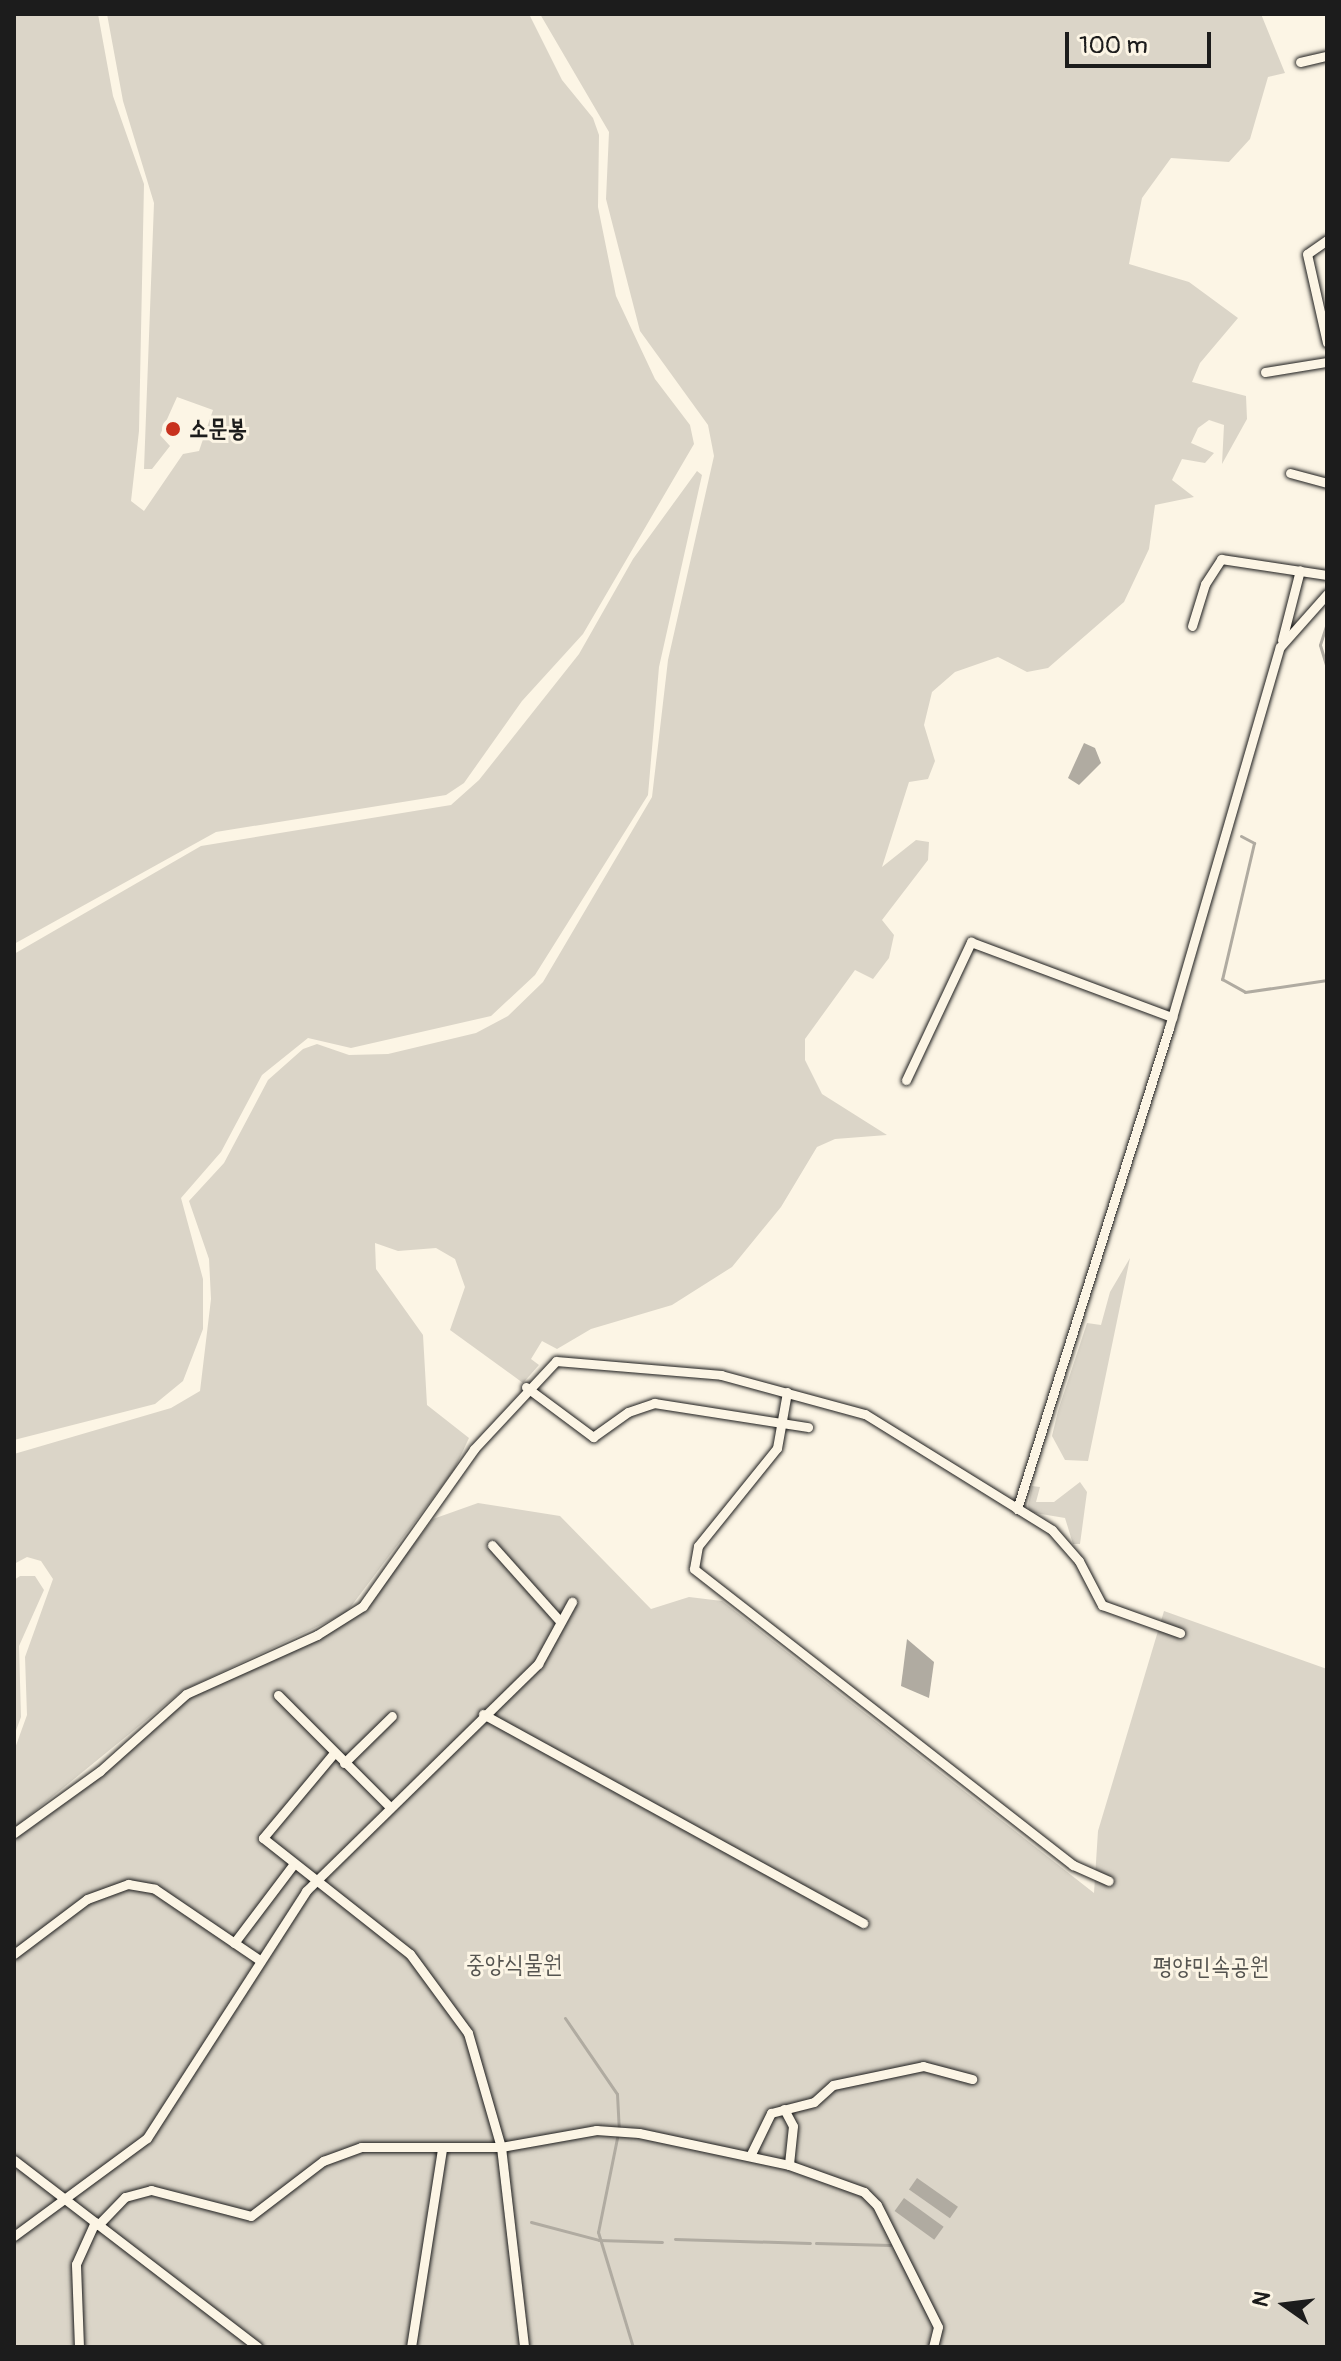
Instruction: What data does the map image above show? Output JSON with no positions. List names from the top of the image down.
{
  "parks": ["중앙식물원", "평양민속공원"],
  "places": ["소문봉"],
  "scale_bar": "100 m",
  "north": "left"
}
